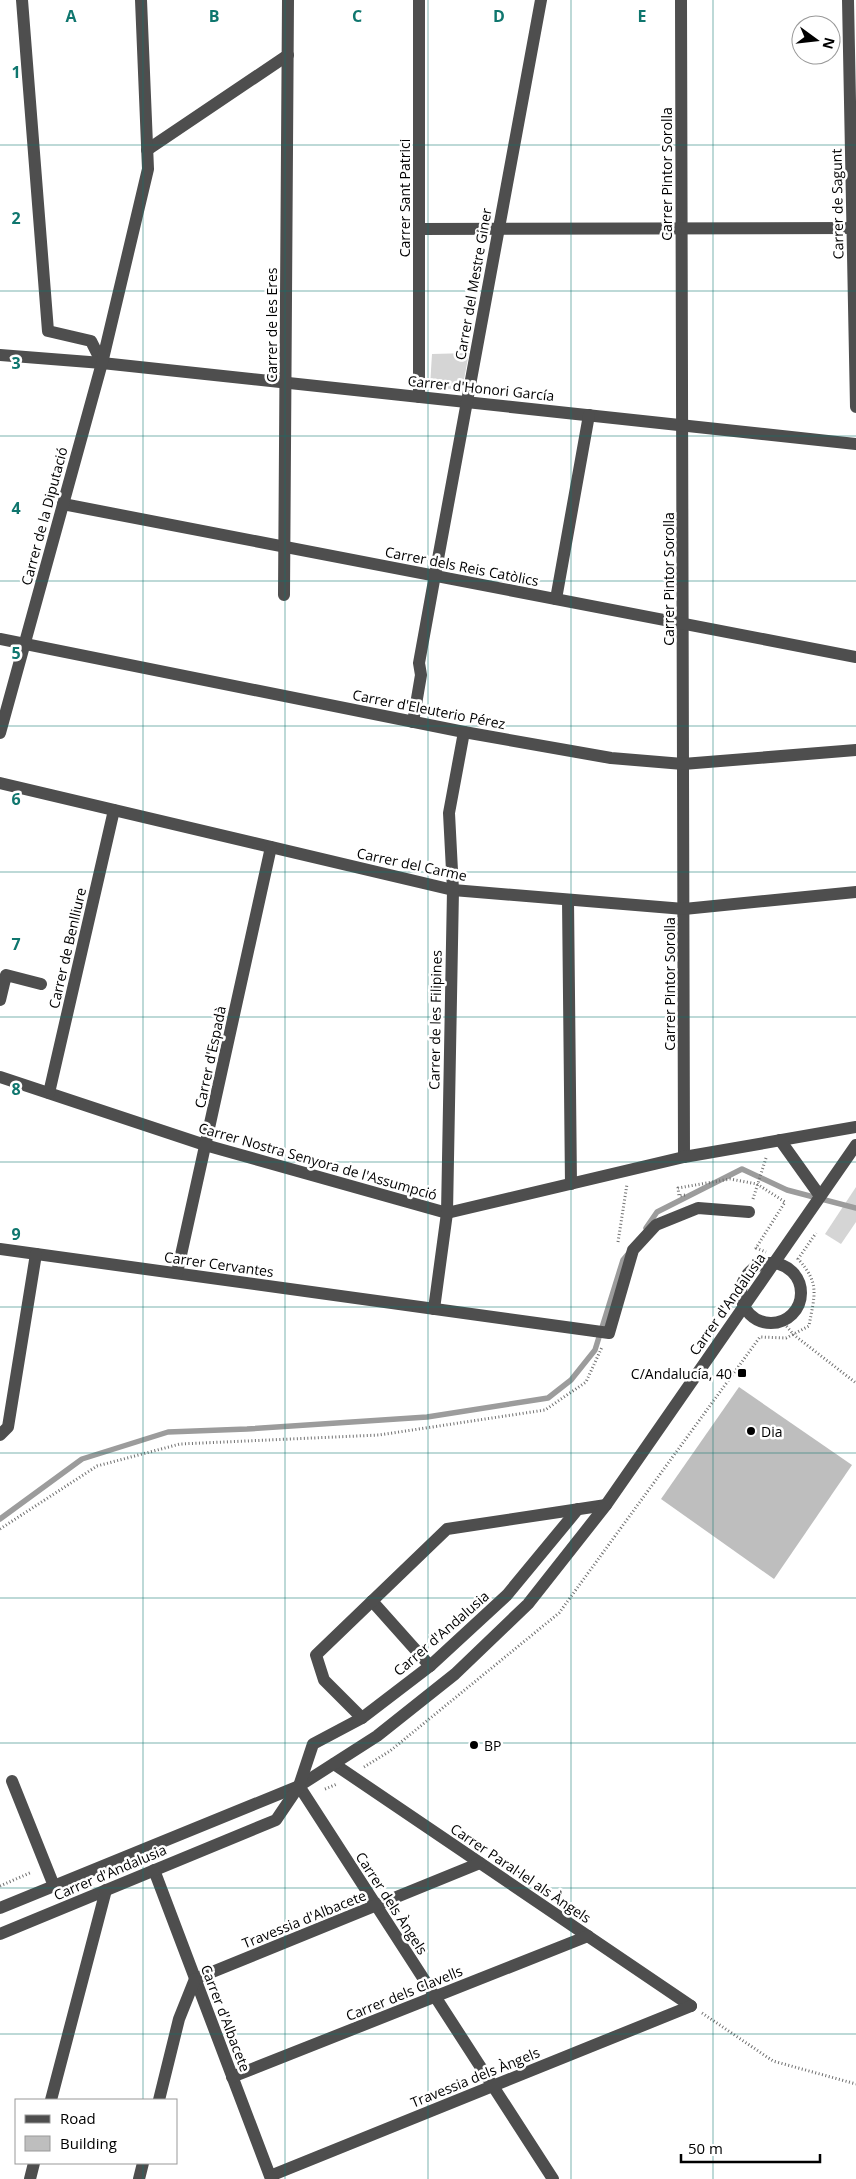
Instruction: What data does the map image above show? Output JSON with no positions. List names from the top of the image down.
{
  "streets": {
    "street": [
      "Carrer Pintor Sorolla",
      "Carrer Sant Patrici",
      "Carrer de Sagunt",
      "Carrer del Mestre Giner",
      "Carrer de les Eres",
      "Carrer d'Honori García",
      "Carrer de la Diputació",
      "Carrer dels Reis Catòlics",
      "Carrer d'Eleuterio Pérez",
      "Carrer del Carme",
      "Carrer de Benlliure",
      "Carrer de les Filipines",
      "Carrer d'Espadà",
      "Carrer Nostra Senyora de l'Assumpció",
      "Carrer Cervantes",
      "Carrer d'Andalusia",
      "Carrer Paral·lel als Àngels",
      "Carrer dels Àngels",
      "Travessia d'Albacete",
      "Carrer dels Clavells",
      "Carrer d'Albacete",
      "Travessia dels Àngels"
    ]
  },
  "crossings": [
    ["Carrer Pintor Sorolla", "Carrer d'Honori García"],
    ["Carrer Pintor Sorolla", "Carrer dels Reis Catòlics"],
    ["Carrer Pintor Sorolla", "Carrer d'Eleuterio Pérez"],
    ["Carrer Pintor Sorolla", "Carrer del Carme"],
    ["Carrer Pintor Sorolla", "Carrer Nostra Senyora de l'Assumpció"],
    ["Carrer Sant Patrici", "Carrer d'Honori García"],
    ["Carrer del Mestre Giner", "Carrer d'Honori García"],
    ["Carrer del Mestre Giner", "Carrer dels Reis Catòlics"],
    ["Carrer del Mestre Giner", "Carrer d'Eleuterio Pérez"],
    ["Carrer de les Eres", "Carrer d'Honori García"],
    ["Carrer de les Eres", "Carrer dels Reis Catòlics"],
    ["Carrer d'Honori García", "Carrer de la Diputació"],
    ["Carrer de la Diputació", "Carrer dels Reis Catòlics"],
    ["Carrer de la Diputació", "Carrer d'Eleuterio Pérez"],
    ["Carrer d'Eleuterio Pérez", "Carrer de les Filipines"],
    ["Carrer del Carme", "Carrer de Benlliure"],
    ["Carrer del Carme", "Carrer de les Filipines"],
    ["Carrer del Carme", "Carrer d'Espadà"],
    ["Carrer de Benlliure", "Carrer Nostra Senyora de l'Assumpció"],
    ["Carrer de les Filipines", "Carrer Nostra Senyora de l'Assumpció"],
    ["Carrer de les Filipines", "Carrer Cervantes"],
    ["Carrer d'Espadà", "Carrer Nostra Senyora de l'Assumpció"],
    ["Carrer d'Espadà", "Carrer Cervantes"],
    ["Carrer d'Andalusia", "Carrer Paral·lel als Àngels"],
    ["Carrer d'Andalusia", "Carrer dels Àngels"],
    ["Carrer d'Andalusia", "Carrer d'Albacete"],
    ["Carrer Paral·lel als Àngels", "Travessia d'Albacete"],
    ["Carrer Paral·lel als Àngels", "Carrer dels Clavells"],
    ["Carrer Paral·lel als Àngels", "Travessia dels Àngels"],
    ["Carrer dels Àngels", "Travessia d'Albacete"],
    ["Carrer dels Àngels", "Carrer dels Clavells"],
    ["Carrer dels Àngels", "Travessia dels Àngels"],
    ["Travessia d'Albacete", "Carrer d'Albacete"],
    ["Carrer dels Clavells", "Carrer d'Albacete"],
    ["Carrer d'Albacete", "Travessia dels Àngels"]
  ],
  "places": {
    "transit": ["C/Andalucía, 40"],
    "other": ["Dia", "BP"]
  },
  "legend": ["Road", "Building"],
  "scale_bar": "50 m",
  "north": "right",
  "grid": {
    "columns": [
      "A",
      "B",
      "C",
      "D",
      "E"
    ],
    "rows": [
      "1",
      "2",
      "3",
      "4",
      "5",
      "6",
      "7",
      "8",
      "9"
    ]
  }
}
